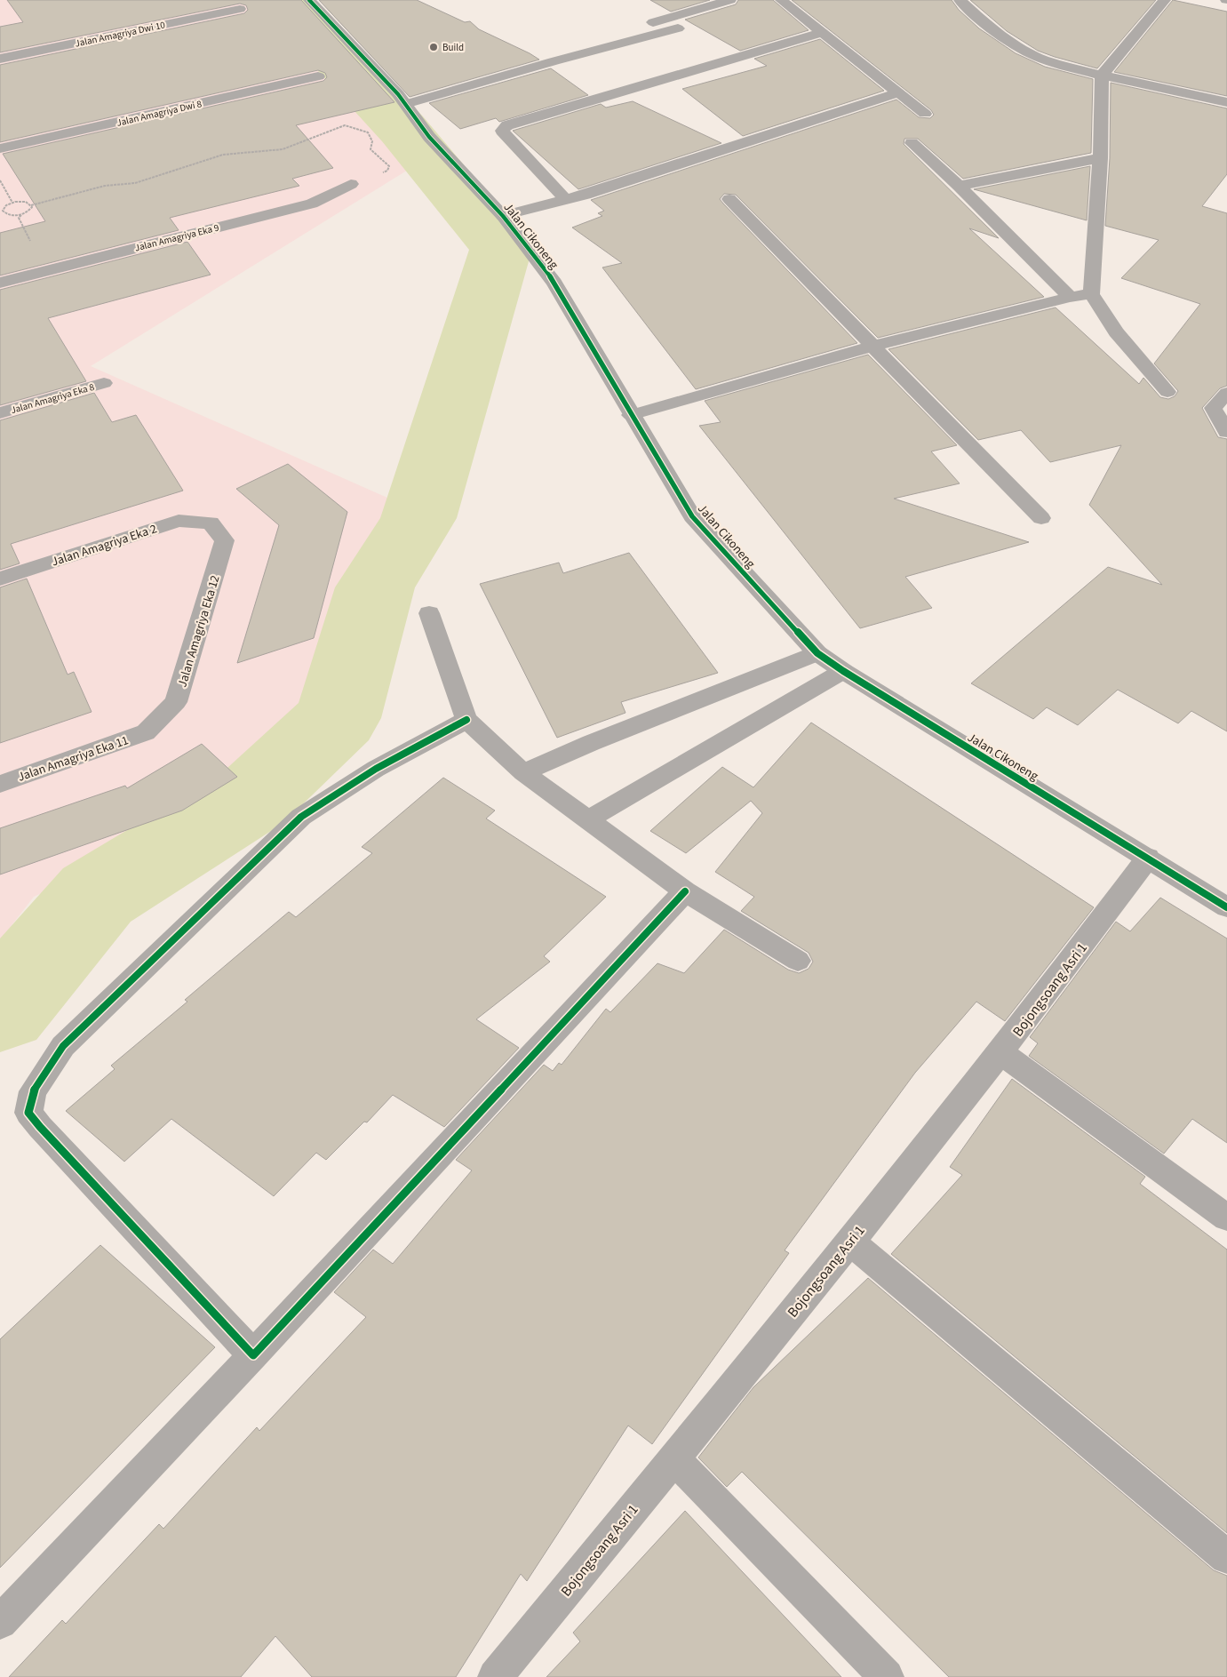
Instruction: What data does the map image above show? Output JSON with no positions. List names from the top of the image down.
{
  "streets": {
    "street": [
      "Jalan Amagriya Dwi 10",
      "Jalan Amagriya Dwi 8",
      "Jalan Cikoneng",
      "Jalan Amagriya Eka 9",
      "Jalan Amagriya Eka 8",
      "Jalan Amagriya Eka 2",
      "Jalan Amagriya Eka 12",
      "Jalan Amagriya Eka 11",
      "Bojongsoang Asri 1"
    ]
  },
  "crossings": [
    ["Jalan Cikoneng", "Bojongsoang Asri 1"],
    ["Jalan Amagriya Eka 2", "Jalan Amagriya Eka 12"],
    ["Jalan Amagriya Eka 12", "Jalan Amagriya Eka 11"]
  ],
  "places": ["Build"]
}
